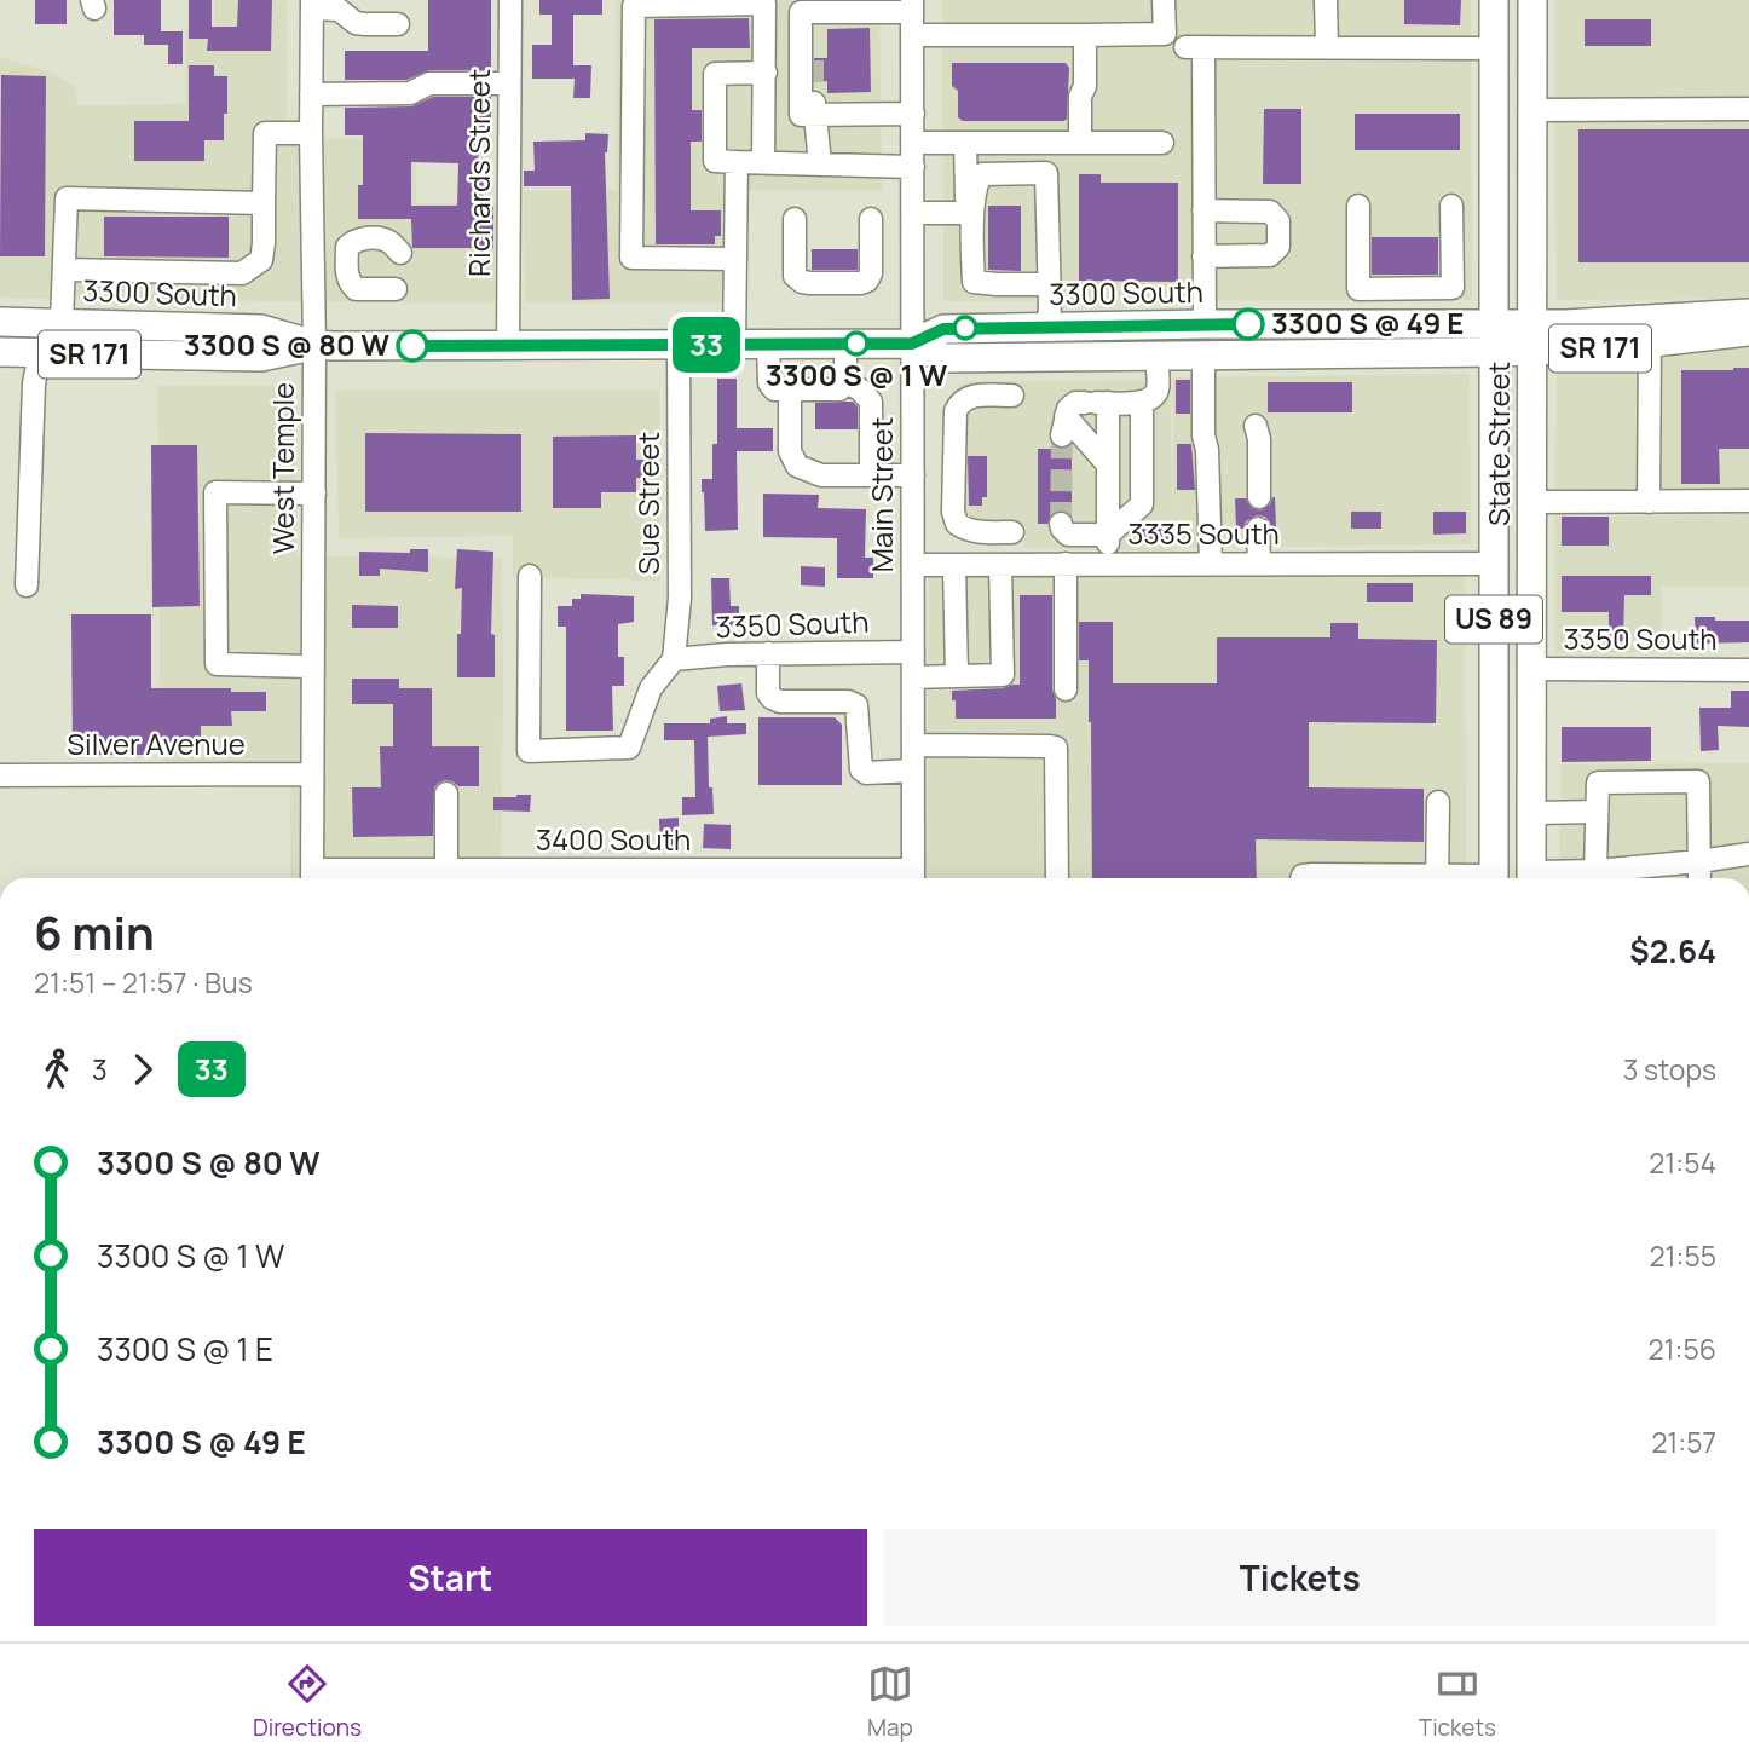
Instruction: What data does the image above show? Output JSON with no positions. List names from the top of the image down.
{
  "streets": {
    "main road": [
      "3300 South",
      "SR 171",
      "State Street",
      "US 89"
    ],
    "street": [
      "Richards Street",
      "West Temple",
      "Main Street",
      "Sue Street",
      "3335 South",
      "3350 South",
      "Silver Avenue",
      "3400 South"
    ]
  },
  "crossings": [
    ["Richards Street", "3300 South"],
    ["3300 South", "State Street"],
    ["3300 South", "West Temple"],
    ["3300 South", "Main Street"],
    ["3300 South", "Sue Street"],
    ["State Street", "3335 South"],
    ["State Street", "3350 South"],
    ["West Temple", "Silver Avenue"],
    ["West Temple", "3400 South"],
    ["Main Street", "3335 South"],
    ["Main Street", "3350 South"],
    ["Main Street", "3400 South"],
    ["Sue Street", "3350 South"]
  ],
  "places": ["3300 S @ 49 E", "3300 S @ 1 W", "3300 S @ 80 W"],
  "lines": ["bus line 33"],
  "page": {
    "on_map": "33",
    "heading": ["6 min", "21:51 – 21:57 · Bus", "$2.64"],
    "legs": ["3", "33", "3 stops"],
    "list": [
      {
        "name": "3300 S @ 80 W",
        "value": "21:54"
      },
      {
        "name": "3300 S @ 1 W",
        "value": "21:55"
      },
      {
        "name": "3300 S @ 1 E",
        "value": "21:56"
      },
      {
        "name": "3300 S @ 49 E",
        "value": "21:57"
      }
    ],
    "buttons": ["Start", "Tickets"],
    "tabs": ["Directions", "Map", "Tickets"]
  }
}
